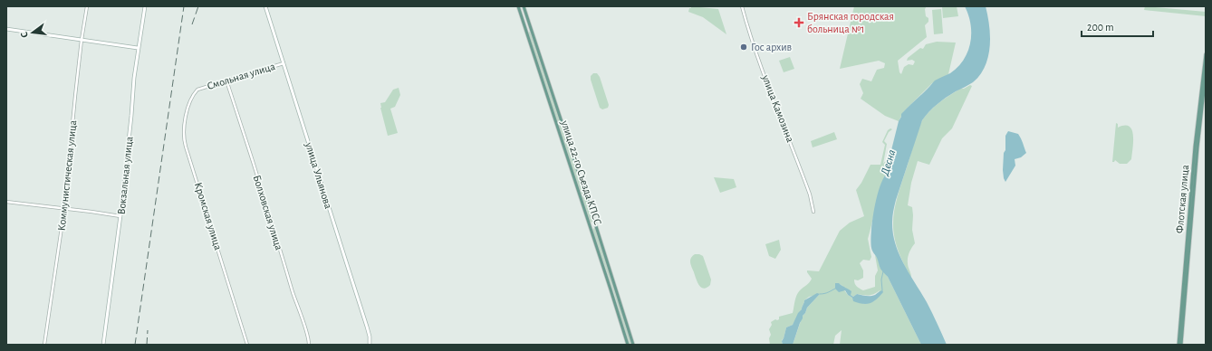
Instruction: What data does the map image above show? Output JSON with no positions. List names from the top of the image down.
{
  "streets": {
    "main road": [
      "улица 22-го Съезда КПСС",
      "Вокзальная улица",
      "улица Ульянова",
      "Флотская улица"
    ],
    "street": [
      "Смольная улица",
      "улица Камозина",
      "Коммунистическая улица",
      "Болховская улица",
      "Кромская улица"
    ]
  },
  "crossings": [
    ["Смольная улица", "улица Ульянова"],
    ["Смольная улица", "Болховская улица"],
    ["Смольная улица", "Кромская улица"]
  ],
  "water": ["Десна"],
  "places": {
    "health": ["Брянская городская больница №1"],
    "other": ["Гос архив"]
  },
  "scale_bar": "200 m",
  "north": "left"
}
